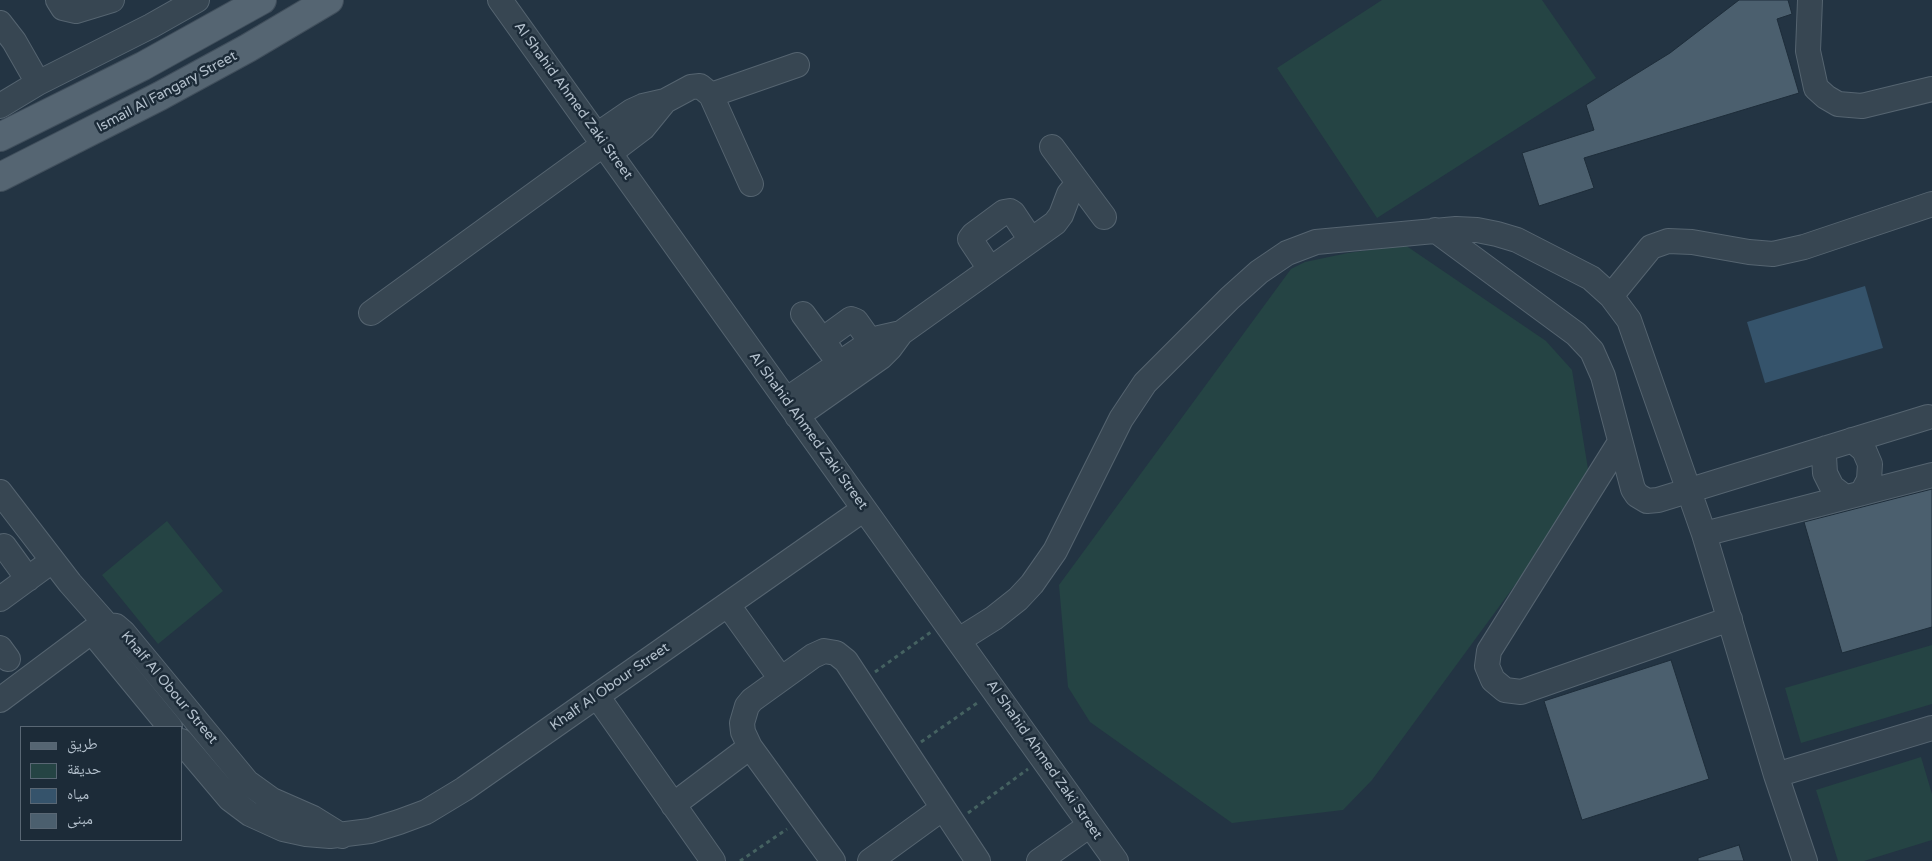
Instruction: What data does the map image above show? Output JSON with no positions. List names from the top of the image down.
{
  "streets": {
    "main road": ["Ismail Al Fangary Street"],
    "street": ["Al Shahid Ahmed Zaki Street", "Khalf Al Obour Street"]
  },
  "crossings": [
    ["Al Shahid Ahmed Zaki Street", "Khalf Al Obour Street"]
  ],
  "legend": [
    "طريق",
    "حديقة",
    "مياه",
    "مبنى"
  ]
}
